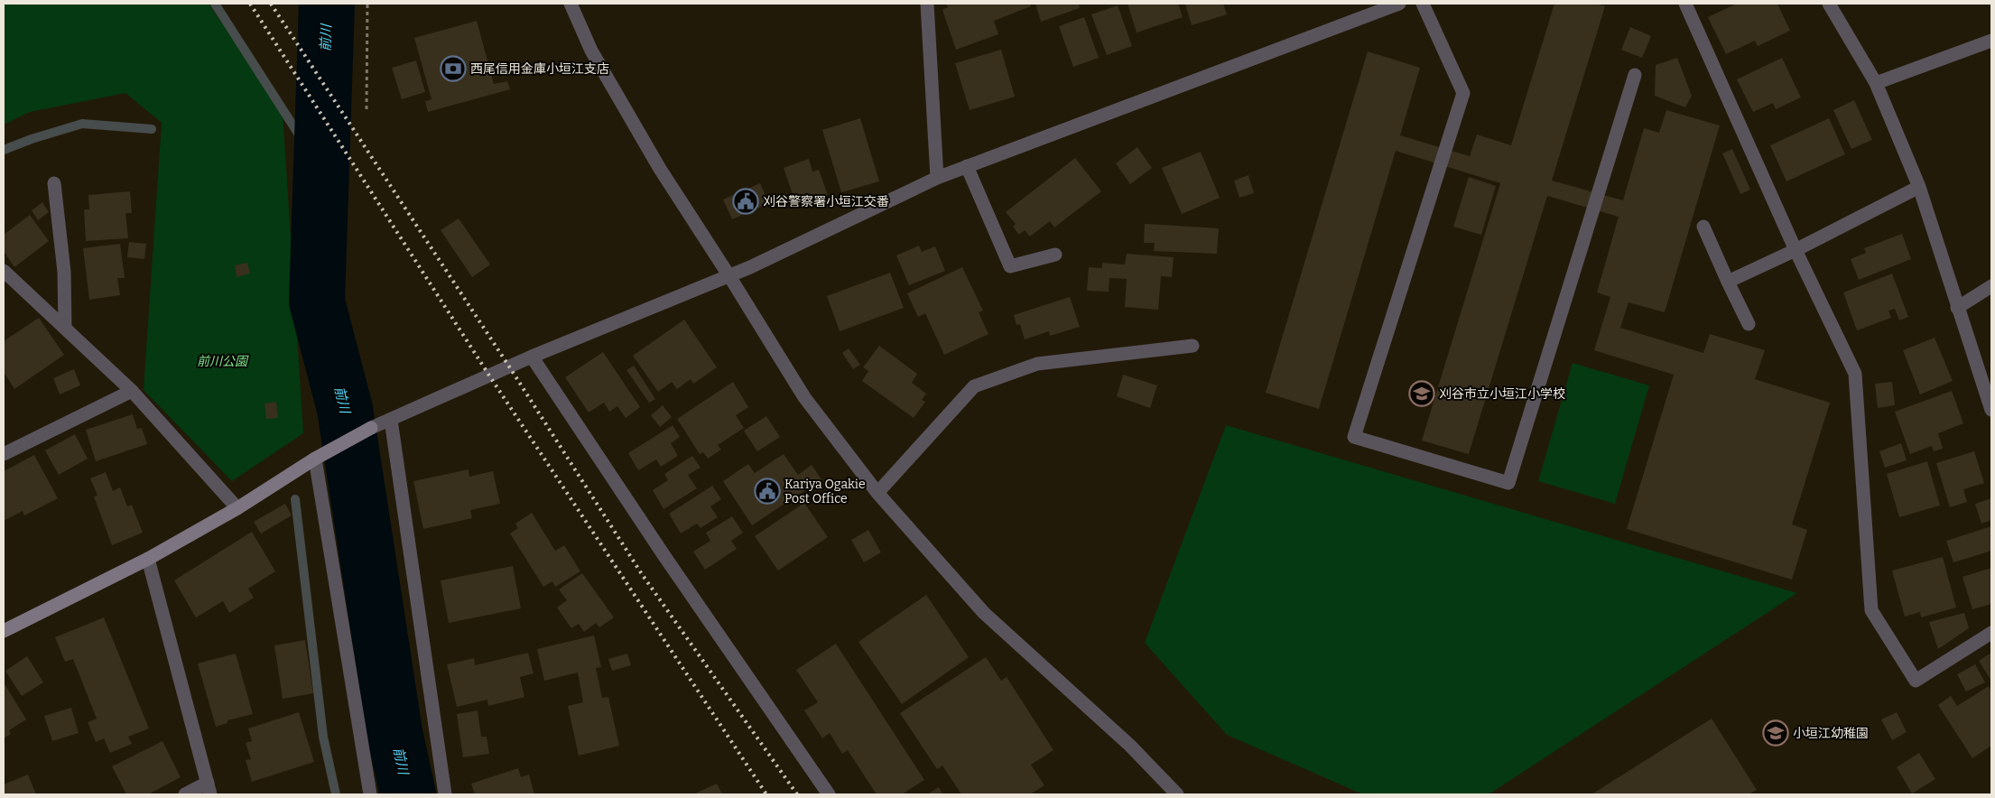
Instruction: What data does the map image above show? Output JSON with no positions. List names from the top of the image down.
{
  "water": ["前川"],
  "parks": ["前川公園"],
  "places": {
    "bank": ["西尾信用金庫小垣江支店"],
    "public building": ["刈谷警察署小垣江交番", "Kariya Ogakie Post Office"],
    "school or university": ["刈谷市立小垣江小学校", "小垣江幼稚園"]
  }
}
